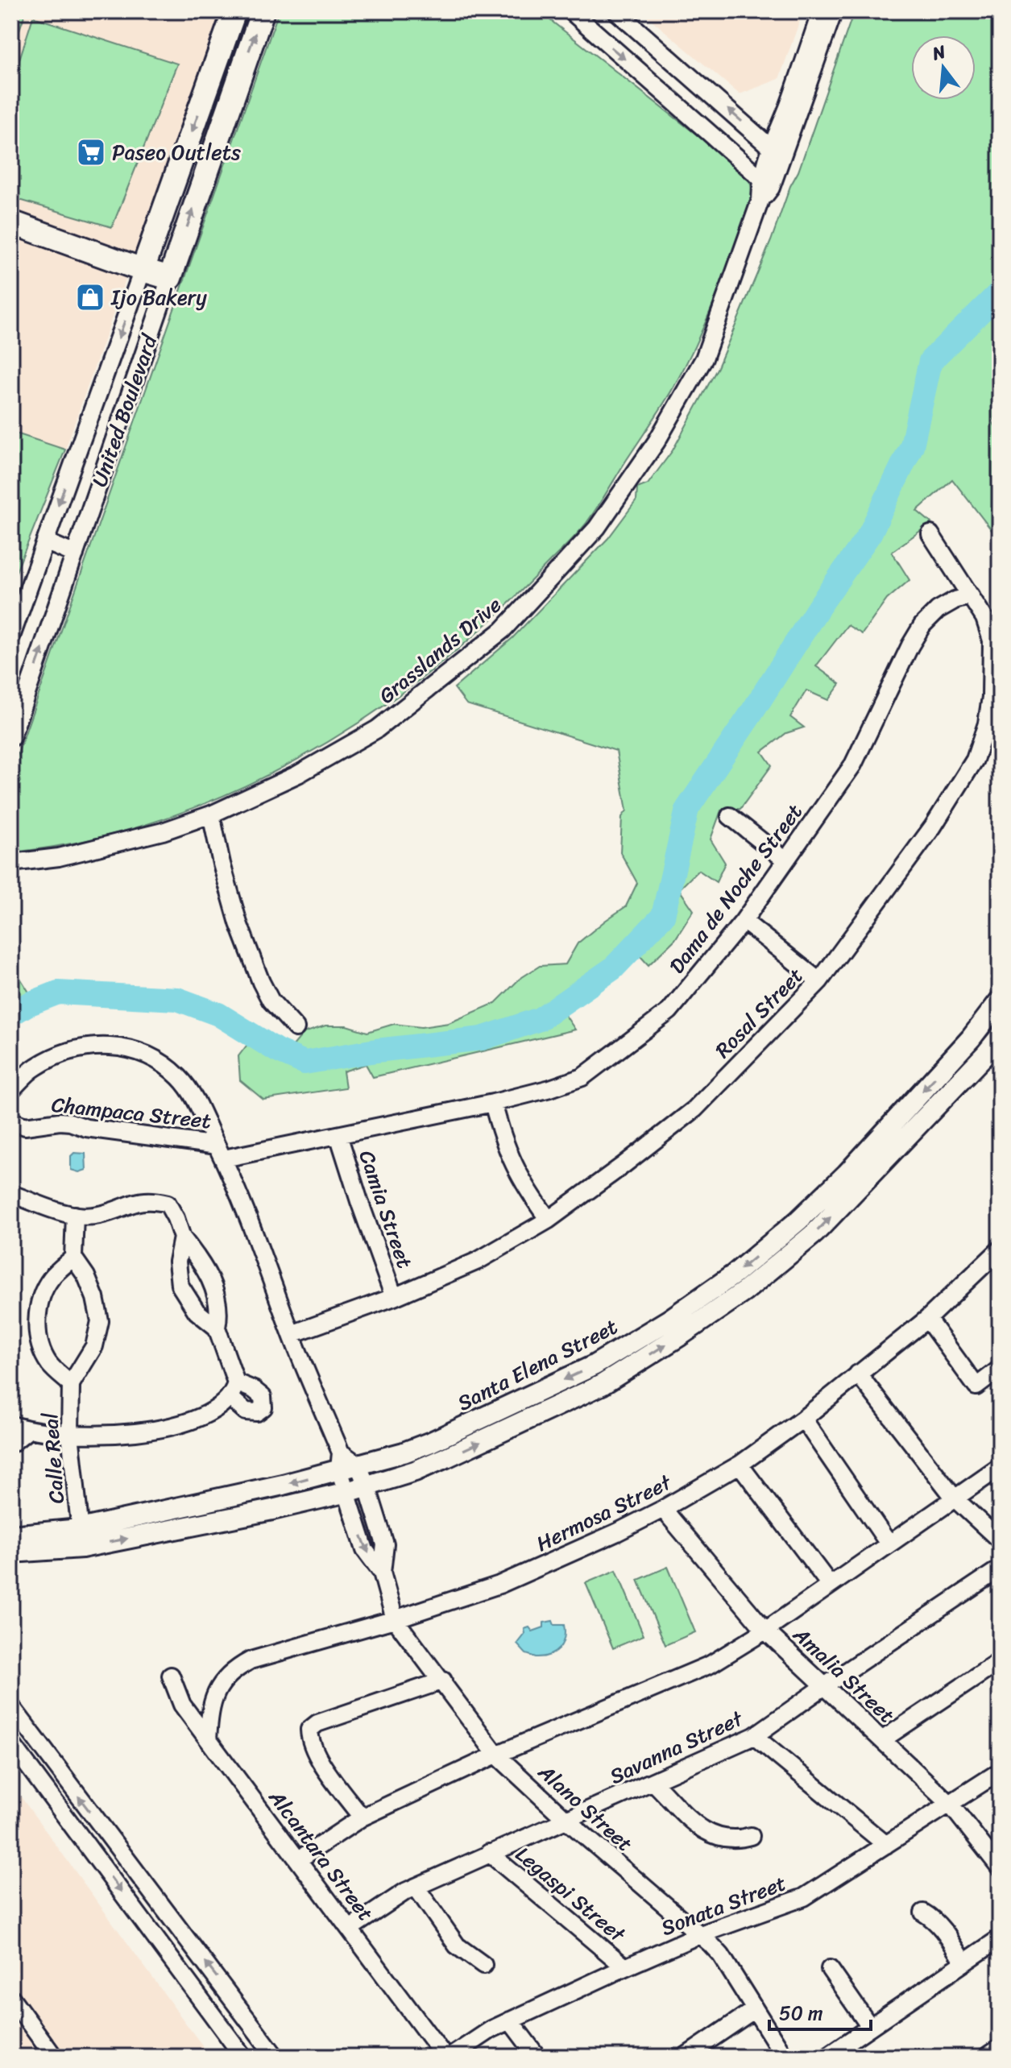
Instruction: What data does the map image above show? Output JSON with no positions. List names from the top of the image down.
{
  "streets": {
    "main road": ["United Boulevard"],
    "street": [
      "Grasslands Drive",
      "Dama de Noche Street",
      "Rosal Street",
      "Champaca Street",
      "Camia Street",
      "Santa Elena Street",
      "Calle Real",
      "Hermosa Street",
      "Amalia Street",
      "Savanna Street",
      "Alano Street",
      "Alcantara Street",
      "Legaspi Street",
      "Sonata Street"
    ]
  },
  "crossings": [
    ["Dama de Noche Street", "Rosal Street"],
    ["Dama de Noche Street", "Champaca Street"],
    ["Dama de Noche Street", "Camia Street"],
    ["Rosal Street", "Camia Street"],
    ["Santa Elena Street", "Calle Real"],
    ["Hermosa Street", "Amalia Street"],
    ["Hermosa Street", "Alano Street"],
    ["Hermosa Street", "Alcantara Street"],
    ["Amalia Street", "Savanna Street"],
    ["Amalia Street", "Sonata Street"],
    ["Savanna Street", "Alano Street"],
    ["Savanna Street", "Alcantara Street"],
    ["Savanna Street", "Legaspi Street"],
    ["Alano Street", "Sonata Street"],
    ["Legaspi Street", "Sonata Street"]
  ],
  "places": {
    "supermarket": ["Paseo Outlets"],
    "shop": ["Ijo Bakery"]
  },
  "scale_bar": "50 m",
  "north": "top"
}
